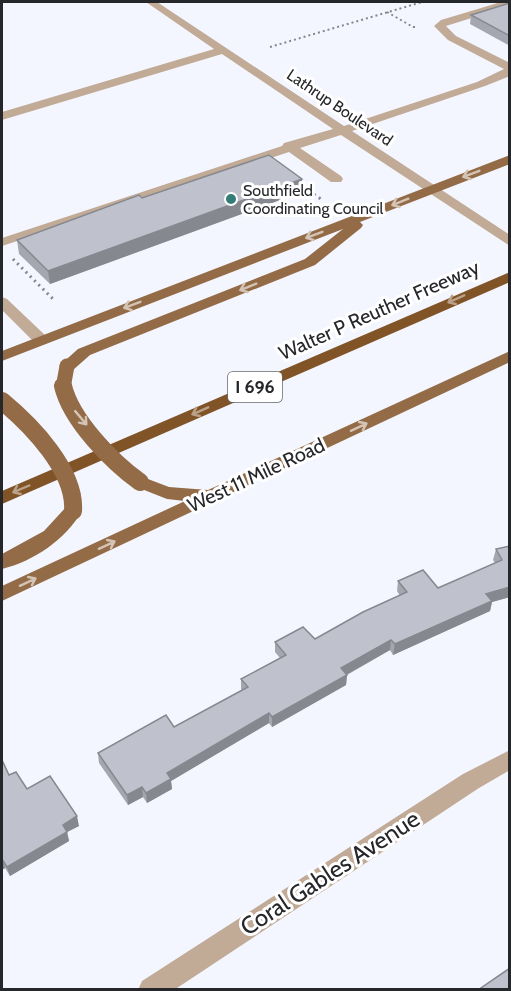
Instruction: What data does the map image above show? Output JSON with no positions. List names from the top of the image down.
{
  "streets": {
    "highway": ["Walter P Reuther Freeway", "I 696"],
    "main road": ["West 11 Mile Road"],
    "street": ["Lathrup Boulevard", "Coral Gables Avenue"]
  },
  "one_way": ["Walter P Reuther Freeway", "West 11 Mile Road"],
  "places": ["Southfield Coordinating Council"]
}
